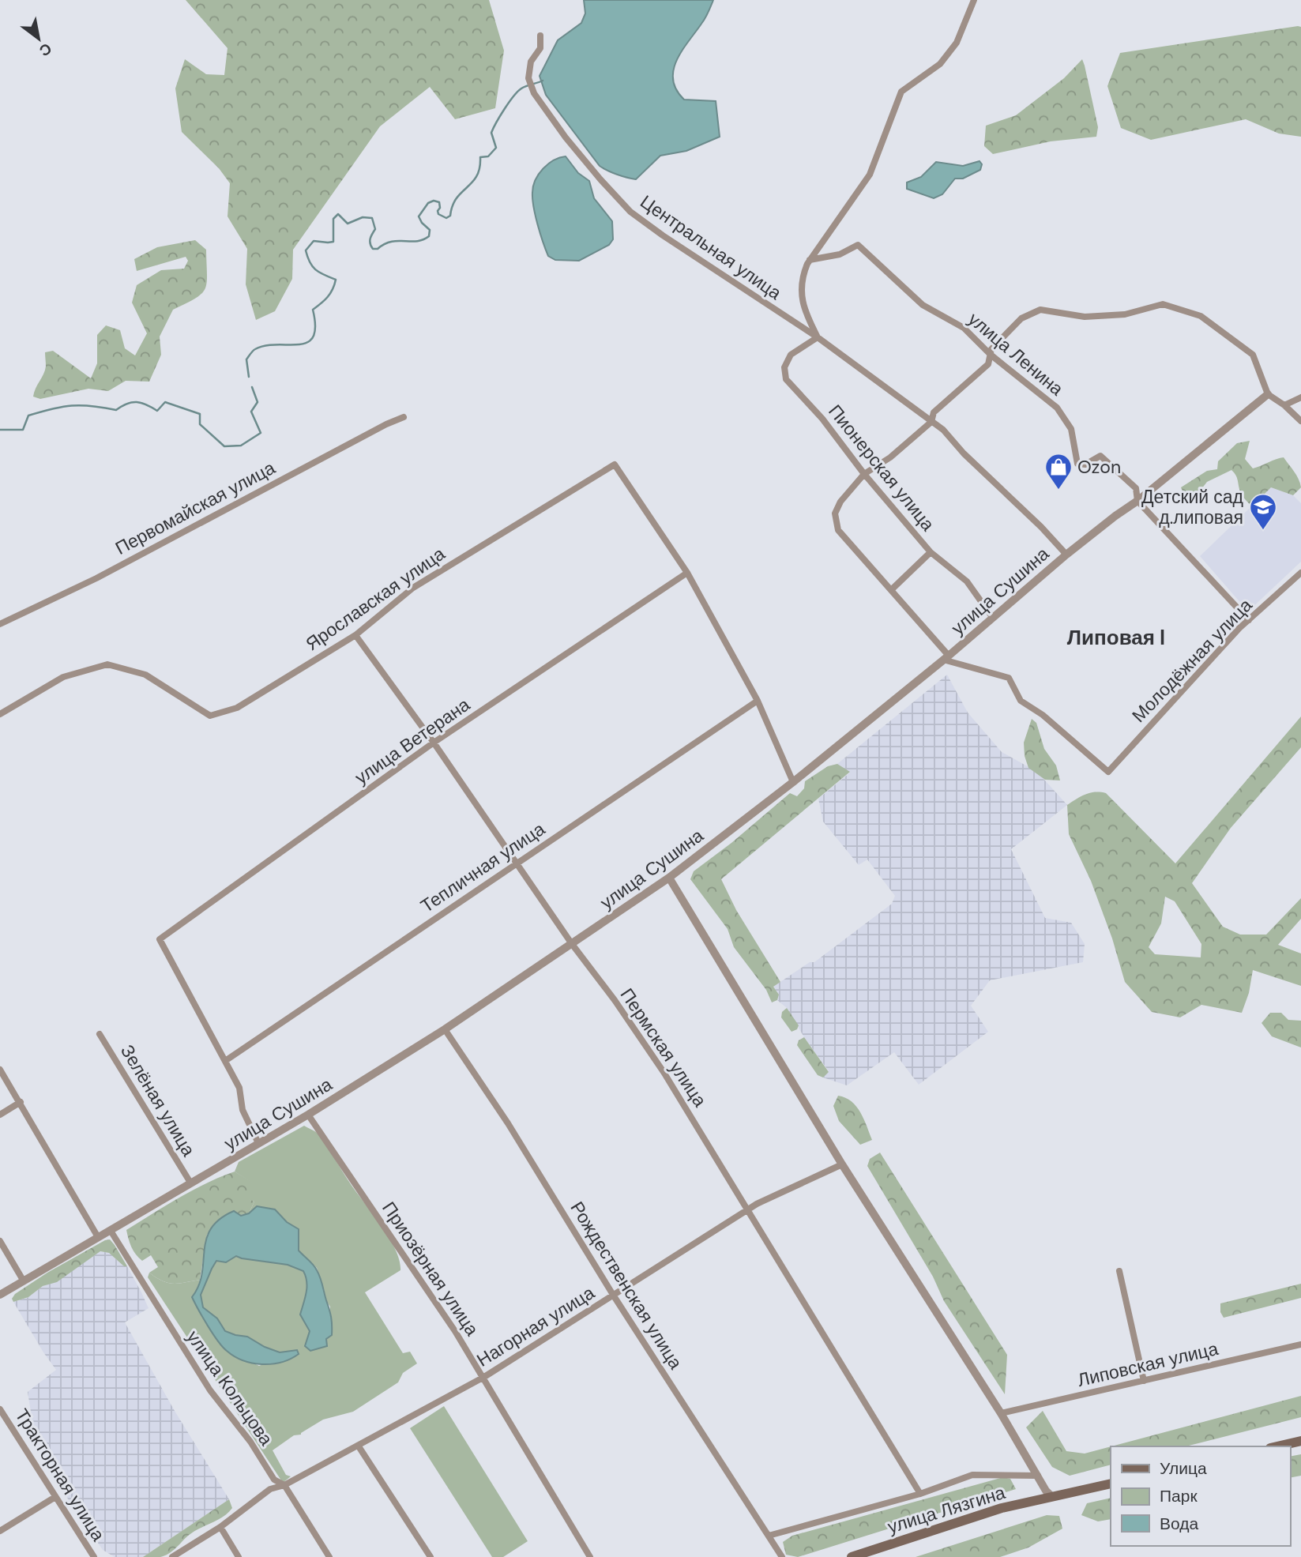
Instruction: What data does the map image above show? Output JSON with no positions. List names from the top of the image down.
{
  "streets": {
    "main road": ["улица Лязгина"],
    "street": [
      "Центральная улица",
      "улица Ленина",
      "Пионерская улица",
      "Первомайская улица",
      "улица Сушина",
      "Ярославская улица",
      "Молодёжная улица",
      "улица Ветерана",
      "Тепличная улица",
      "Пермская улица",
      "Зелёная улица",
      "Приозёрная улица",
      "Рождественская улица",
      "Нагорная улица",
      "Липовская улица",
      "улица Кольцова",
      "Тракторная улица"
    ]
  },
  "crossings": [
    ["Центральная улица", "улица Ленина"],
    ["Центральная улица", "Пионерская улица"],
    ["Центральная улица", "улица Сушина"],
    ["улица Ленина", "улица Сушина"],
    ["улица Ленина", "Молодёжная улица"],
    ["Пионерская улица", "улица Сушина"],
    ["улица Сушина", "Молодёжная улица"],
    ["улица Сушина", "Пермская улица"],
    ["улица Сушина", "Зелёная улица"],
    ["улица Сушина", "Приозёрная улица"],
    ["улица Сушина", "Рождественская улица"],
    ["улица Сушина", "улица Кольцова"],
    ["Ярославская улица", "улица Ветерана"],
    ["Ярославская улица", "Пермская улица"],
    ["улица Ветерана", "Тепличная улица"],
    ["улица Ветерана", "Пермская улица"],
    ["Тепличная улица", "Пермская улица"],
    ["Пермская улица", "Нагорная улица"],
    ["Приозёрная улица", "Нагорная улица"],
    ["Рождественская улица", "Нагорная улица"],
    ["Нагорная улица", "улица Кольцова"]
  ],
  "districts": ["Липовая I"],
  "places": {
    "shop": ["Ozon"],
    "school or university": ["Детский сад д.липовая"]
  },
  "legend": ["Улица", "Парк", "Вода"],
  "north": "bottom right"
}
